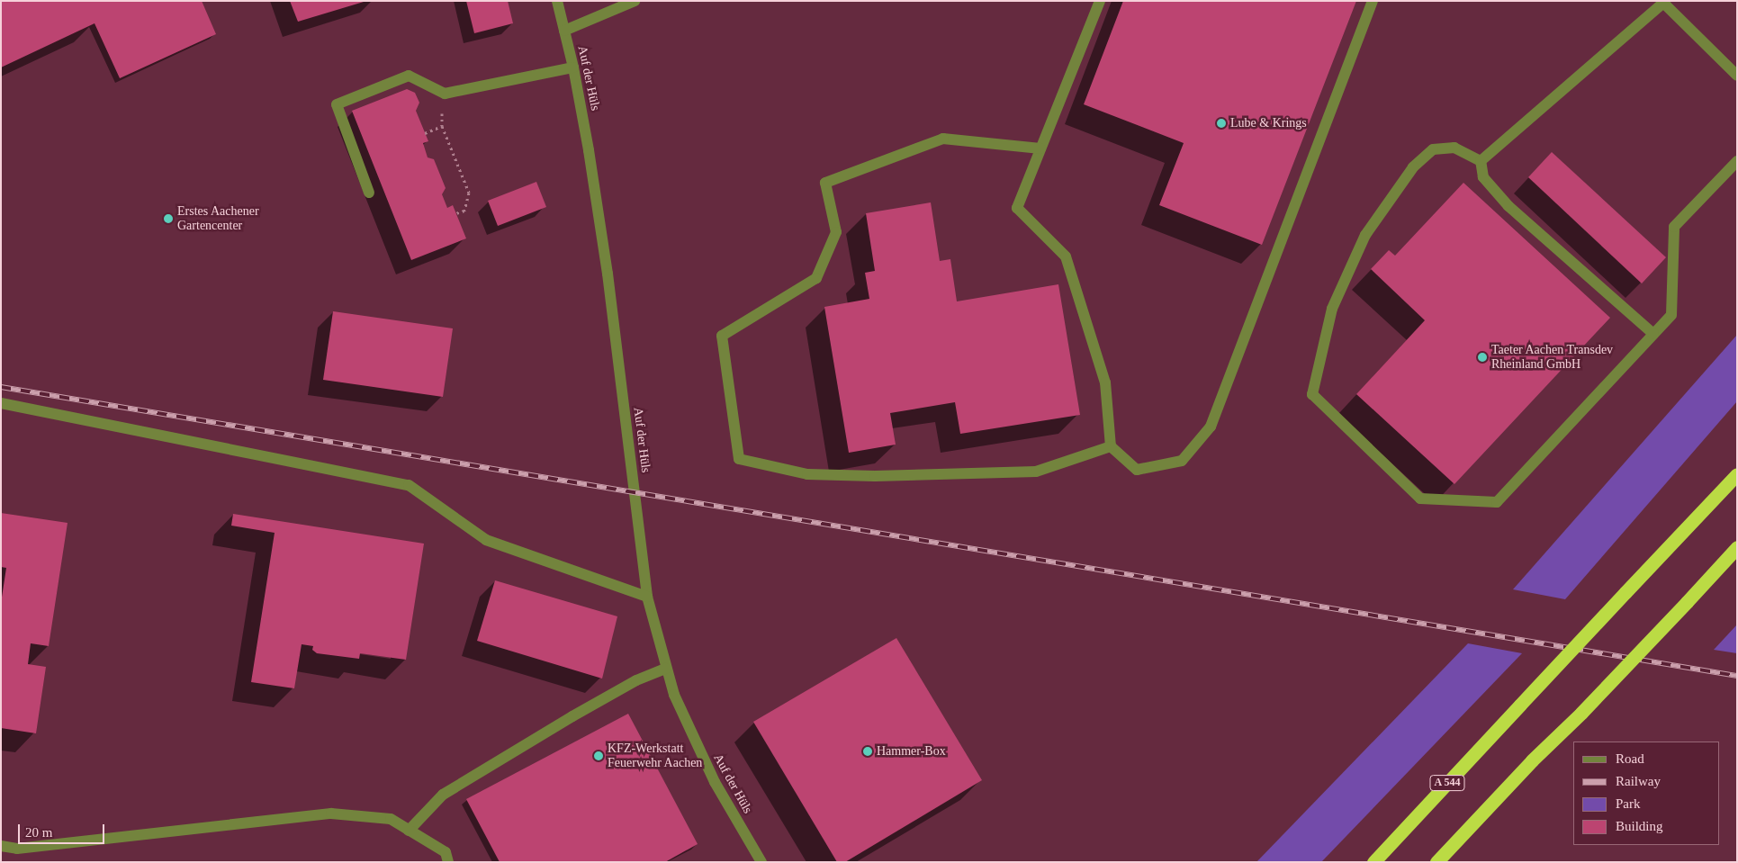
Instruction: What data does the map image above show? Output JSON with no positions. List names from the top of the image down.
{
  "streets": {
    "highway": ["A 544"],
    "street": ["Auf der Hüls"]
  },
  "places": [
    "Lube & Krings",
    "Erstes Aachener Gartencenter",
    "Taeter Aachen Transdev Rheinland GmbH",
    "Hammer-Box",
    "KFZ-Werkstatt Feuerwehr Aachen"
  ],
  "legend": [
    "Road",
    "Railway",
    "Park",
    "Building"
  ],
  "scale_bar": "20 m"
}
